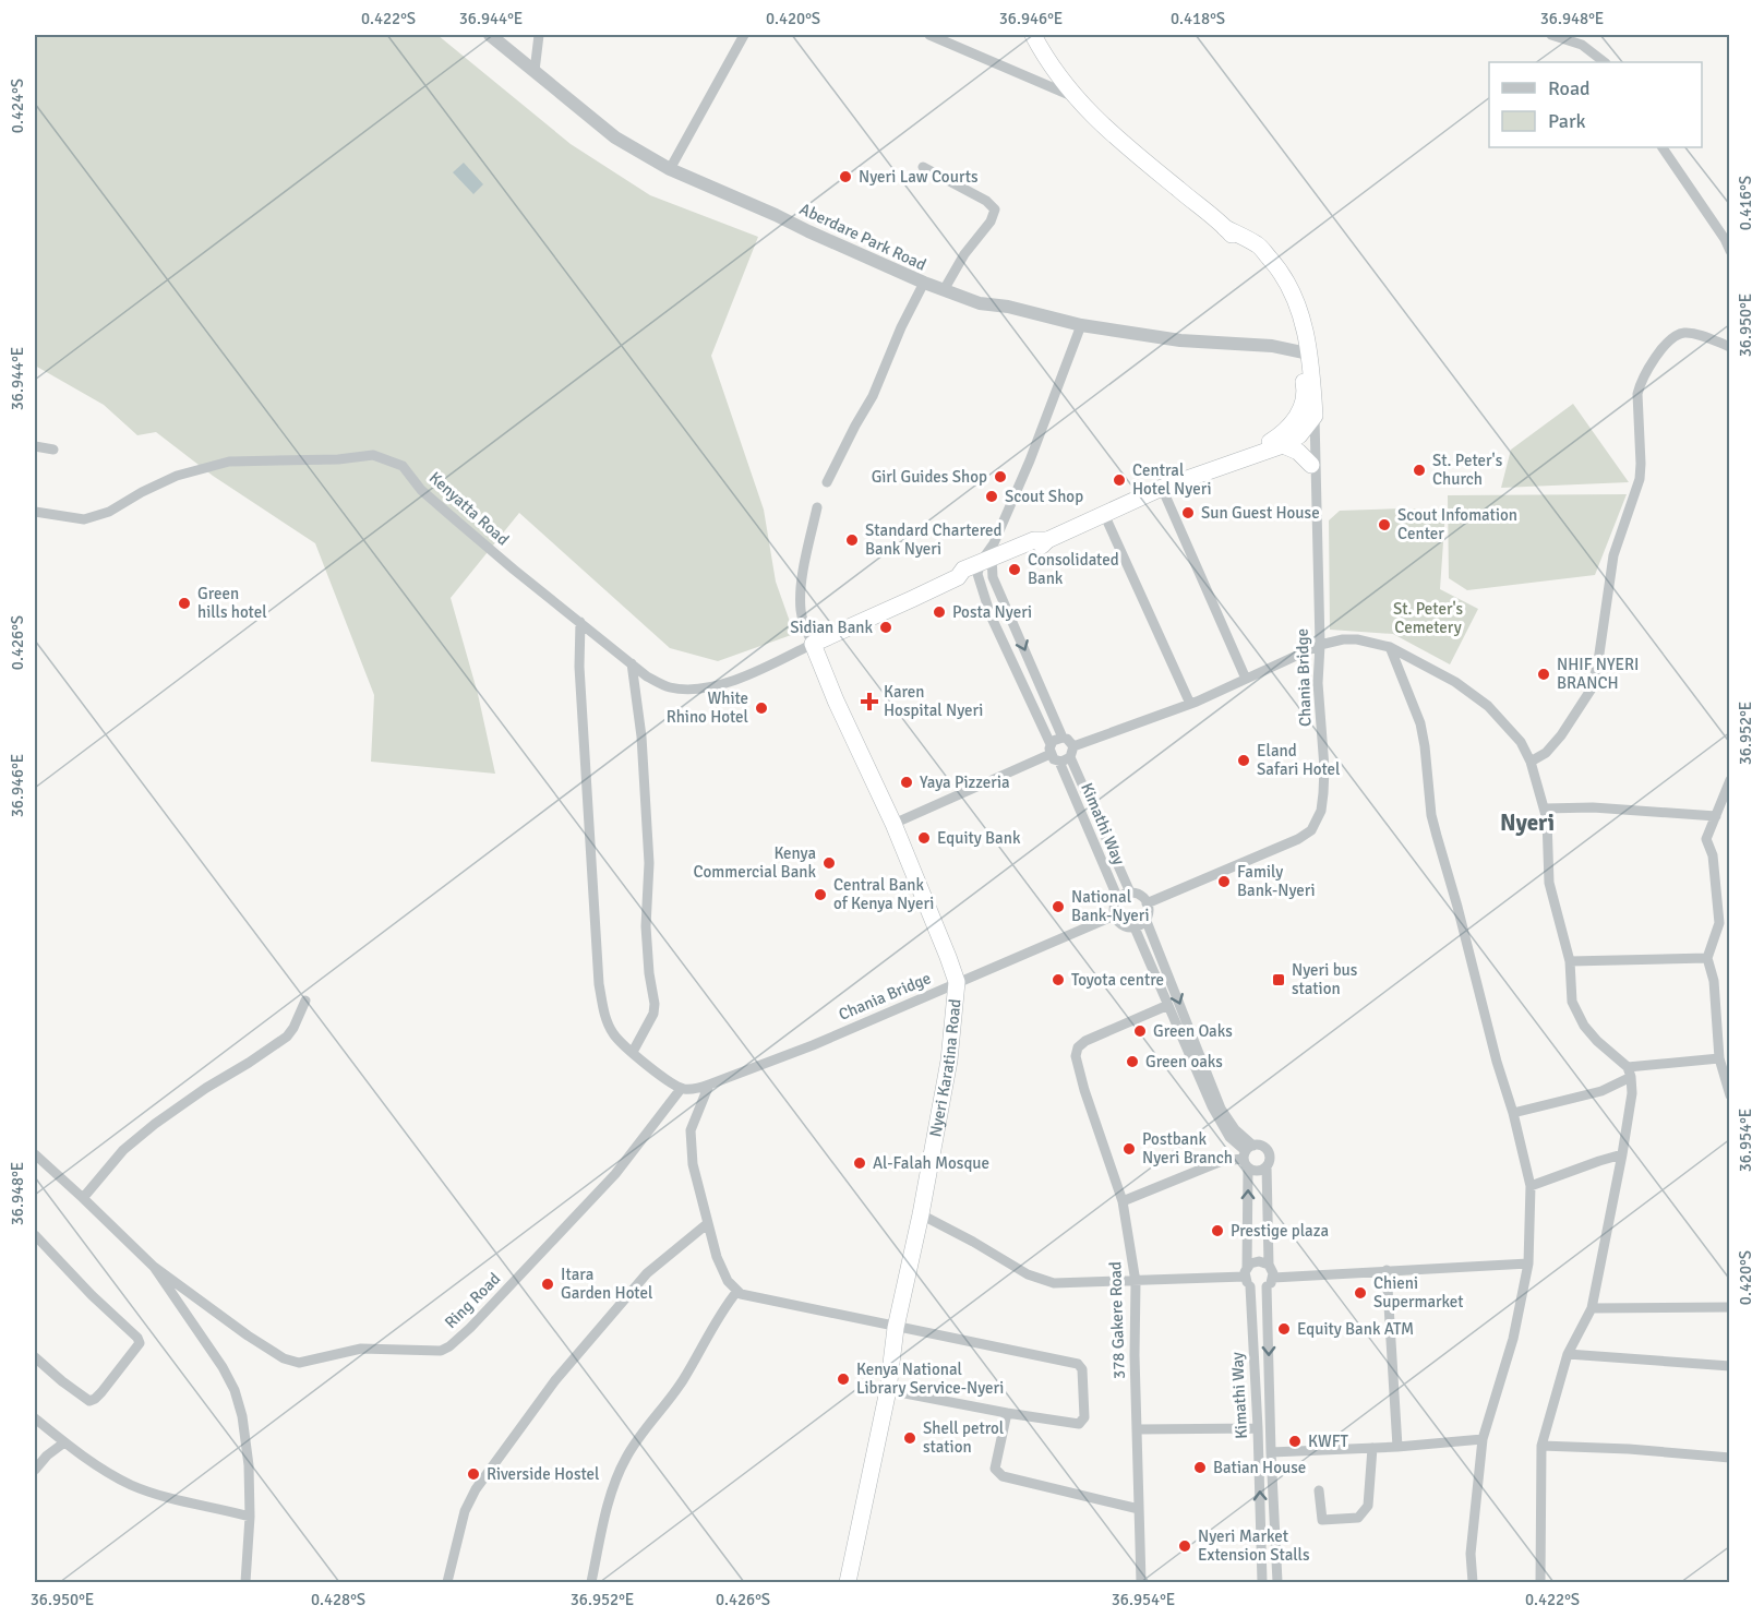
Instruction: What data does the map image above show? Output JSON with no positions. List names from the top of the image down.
{
  "streets": {
    "highway": ["Nyeri Karatina Road"],
    "street": [
      "Aberdare Park Road",
      "Kenyatta Road",
      "Chania Bridge",
      "Kimathi Way",
      "Ring Road",
      "378 Gakere Road"
    ]
  },
  "crossings": [
    ["Kenyatta Road", "Nyeri Karatina Road"],
    ["Chania Bridge", "Kimathi Way"],
    ["Chania Bridge", "Nyeri Karatina Road"],
    ["Chania Bridge", "Ring Road"]
  ],
  "districts": ["Nyeri"],
  "parks": ["St. Peter's Cemetery"],
  "places": {
    "other": [
      "Nyeri Law Courts",
      "St. Peter's Church",
      "Girl Guides Shop",
      "Central Hotel Nyeri",
      "Scout Shop",
      "Sun Guest House",
      "Scout Infomation Center",
      "Standard Chartered Bank Nyeri",
      "Consolidated Bank",
      "Green hills hotel",
      "Posta Nyeri",
      "Sidian Bank",
      "NHIF NYERI BRANCH",
      "White Rhino Hotel",
      "Eland Safari Hotel",
      "Yaya Pizzeria",
      "Equity Bank",
      "Kenya Commercial Bank",
      "Family Bank-Nyeri",
      "Central Bank of Kenya Nyeri",
      "National Bank-Nyeri",
      "Toyota centre",
      "Green Oaks",
      "Green oaks",
      "Postbank Nyeri Branch",
      "Al-Falah Mosque",
      "Prestige plaza",
      "Itara Garden Hotel",
      "Chieni Supermarket",
      "Equity Bank ATM",
      "Kenya National Library Service-Nyeri",
      "Shell petrol station",
      "KWFT",
      "Batian House",
      "Riverside Hostel",
      "Nyeri Market Extension Stalls"
    ],
    "health": ["Karen Hospital Nyeri"],
    "transit": ["Nyeri bus station"]
  },
  "legend": ["Road", "Park"],
  "coordinates": [
    "0.422°S",
    "36.944°E",
    "0.420°S",
    "36.946°E",
    "0.418°S",
    "36.948°E",
    "0.424°S",
    "0.416°S",
    "36.950°E",
    "0.426°S",
    "36.952°E",
    "36.954°E",
    "0.428°S"
  ]
}
